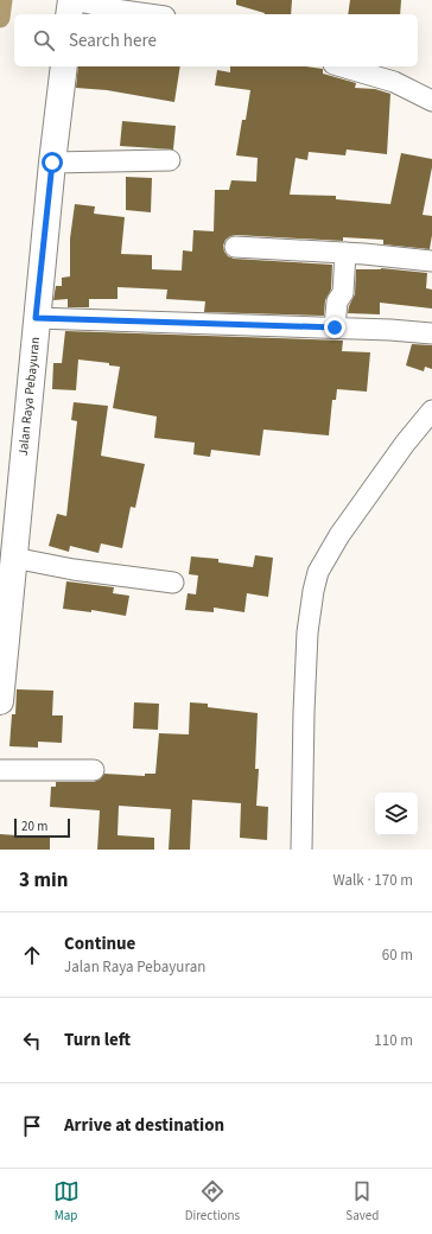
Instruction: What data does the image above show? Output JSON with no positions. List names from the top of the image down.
{
  "streets": {
    "main road": ["Jalan Raya Pebayuran"]
  },
  "scale_bar": "20 m",
  "page": {
    "search": "Search here",
    "scale": "20 m",
    "heading": ["3 min", "Walk · 170 m"],
    "list": [
      ["Continue", "Jalan Raya Pebayuran", "60 m"],
      ["Turn left", "110 m"],
      "Arrive at destination"
    ],
    "nav": ["Map", "Directions", "Saved"]
  }
}
